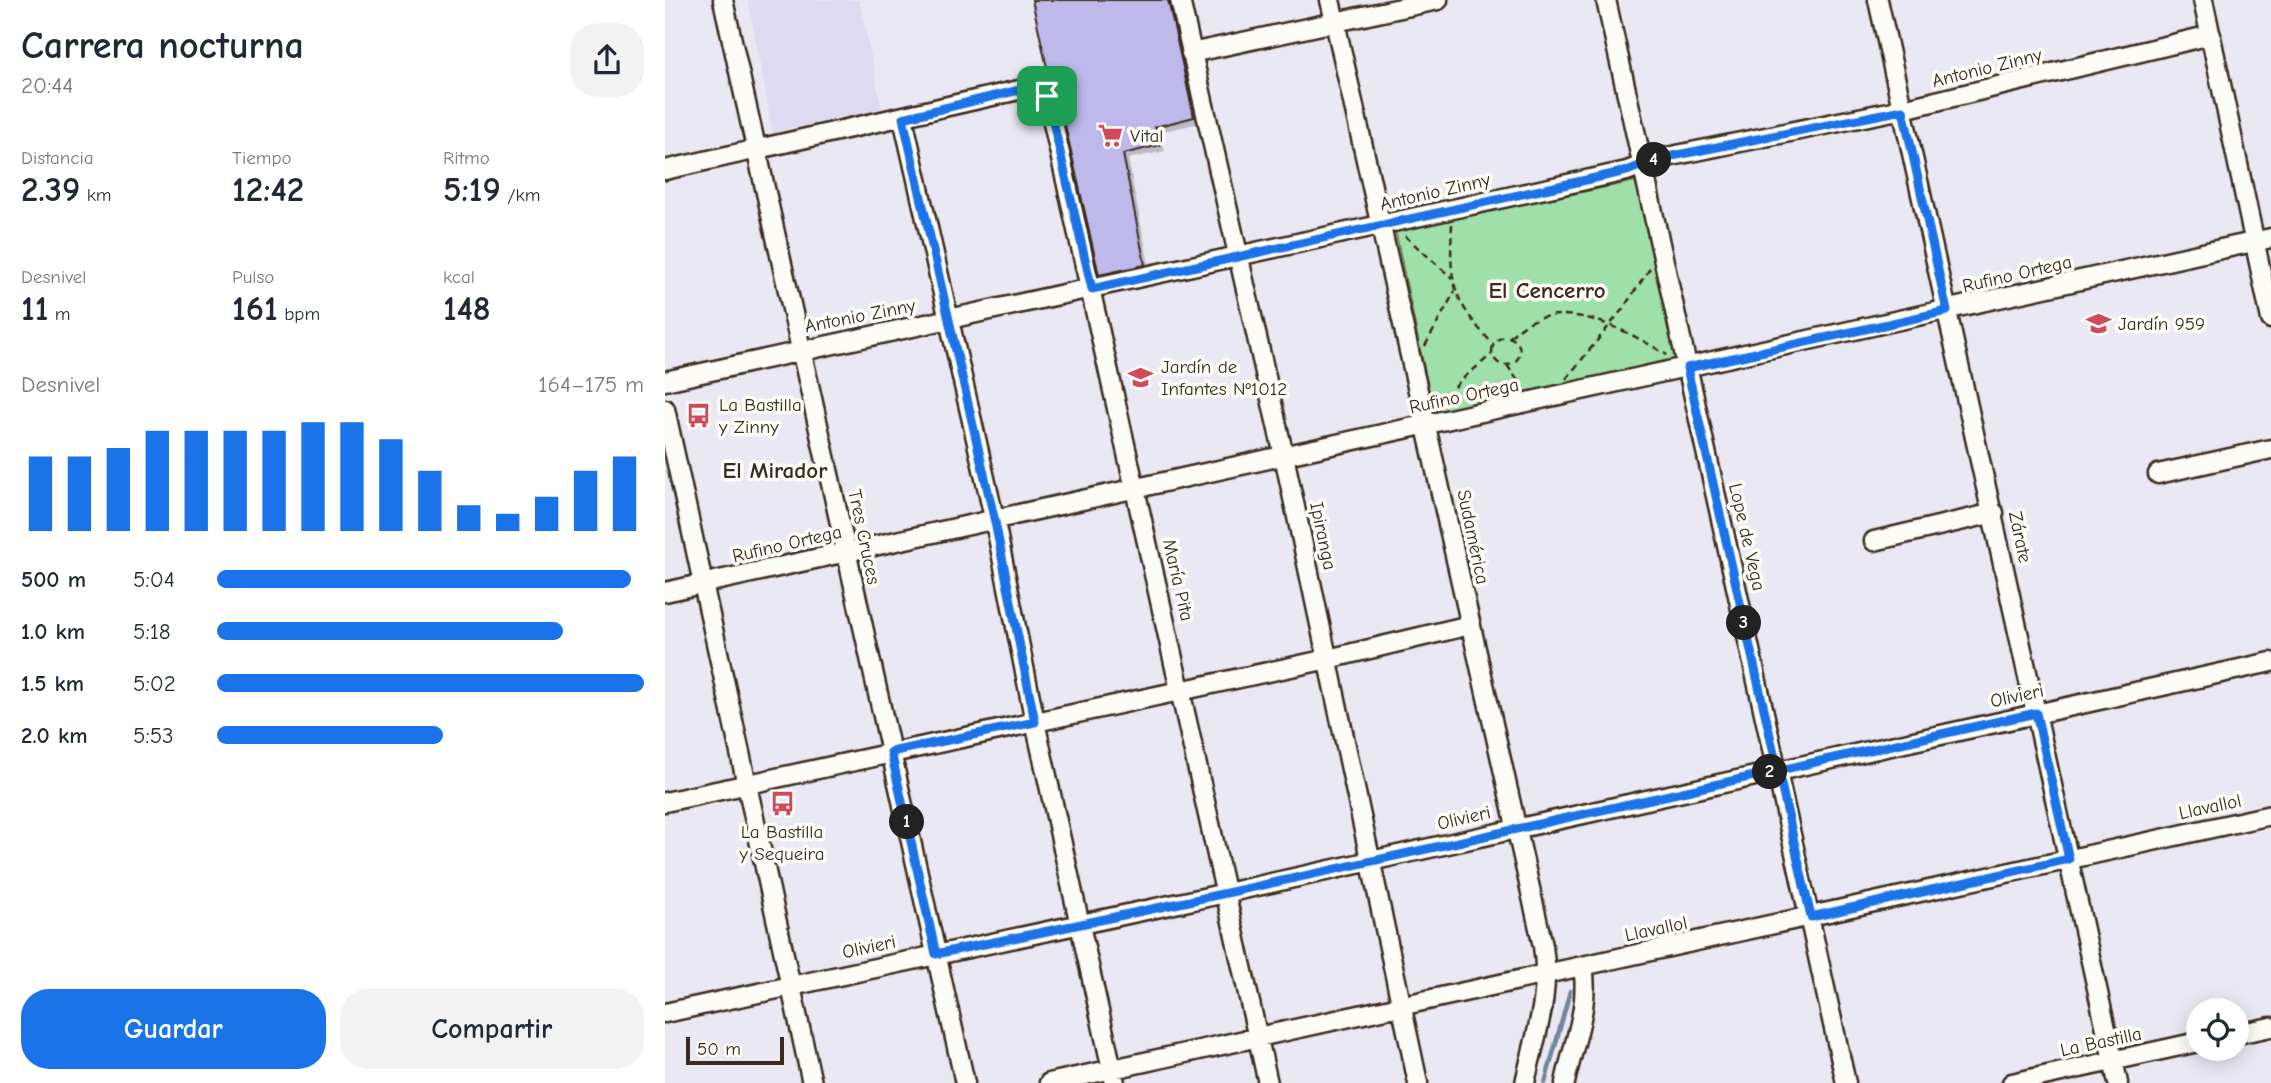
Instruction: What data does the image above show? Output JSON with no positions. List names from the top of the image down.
{
  "streets": {
    "street": [
      "Antonio Zinny",
      "Rufino Ortega",
      "Ipiranga",
      "Tres Cruces",
      "Sudamérica",
      "Lope de Vega",
      "Zárate",
      "María Pita",
      "Olivieri",
      "Llavallol",
      "La Bastilla"
    ]
  },
  "crossings": [
    ["Antonio Zinny", "Ipiranga"],
    ["Antonio Zinny", "Tres Cruces"],
    ["Antonio Zinny", "Sudamérica"],
    ["Antonio Zinny", "Lope de Vega"],
    ["Antonio Zinny", "Zárate"],
    ["Antonio Zinny", "María Pita"],
    ["Rufino Ortega", "Ipiranga"],
    ["Rufino Ortega", "Tres Cruces"],
    ["Rufino Ortega", "Sudamérica"],
    ["Rufino Ortega", "Lope de Vega"],
    ["Rufino Ortega", "Zárate"],
    ["Rufino Ortega", "María Pita"],
    ["Ipiranga", "Olivieri"],
    ["Ipiranga", "Llavallol"],
    ["Tres Cruces", "Olivieri"],
    ["Sudamérica", "Olivieri"],
    ["Sudamérica", "Llavallol"],
    ["Lope de Vega", "Olivieri"],
    ["Lope de Vega", "Llavallol"],
    ["Zárate", "Olivieri"],
    ["Zárate", "Llavallol"],
    ["Zárate", "La Bastilla"],
    ["María Pita", "Olivieri"],
    ["María Pita", "Llavallol"]
  ],
  "districts": ["El Cencerro", "El Mirador"],
  "places": {
    "supermarket": ["Vital"],
    "school or university": ["Jardín 959", "Jardín de Infantes Nº1012"],
    "bus stop": ["La Bastilla y Zinny", "La Bastilla y Sequeira"]
  },
  "scale_bar": "50 m",
  "page": {
    "heading": ["Carrera nocturna", "20:44"],
    "stats": [
      ["Distancia", "2.39 km"],
      ["Tiempo", "12:42"],
      ["Ritmo", "5:19 /km"],
      ["Desnivel", "11 m"],
      ["Pulso", "161 bpm"],
      ["kcal", "148"]
    ],
    "pins": [
      "4",
      "3",
      "2",
      "1"
    ],
    "chart": ["Desnivel", "164–175 m"],
    "list": [
      {
        "name": "500 m",
        "note": "5:04"
      },
      {
        "name": "1.0 km",
        "note": "5:18"
      },
      {
        "name": "1.5 km",
        "note": "5:02"
      },
      {
        "name": "2.0 km",
        "note": "5:53"
      }
    ],
    "buttons": ["Guardar", "Compartir"],
    "scale": "50 m"
  }
}
